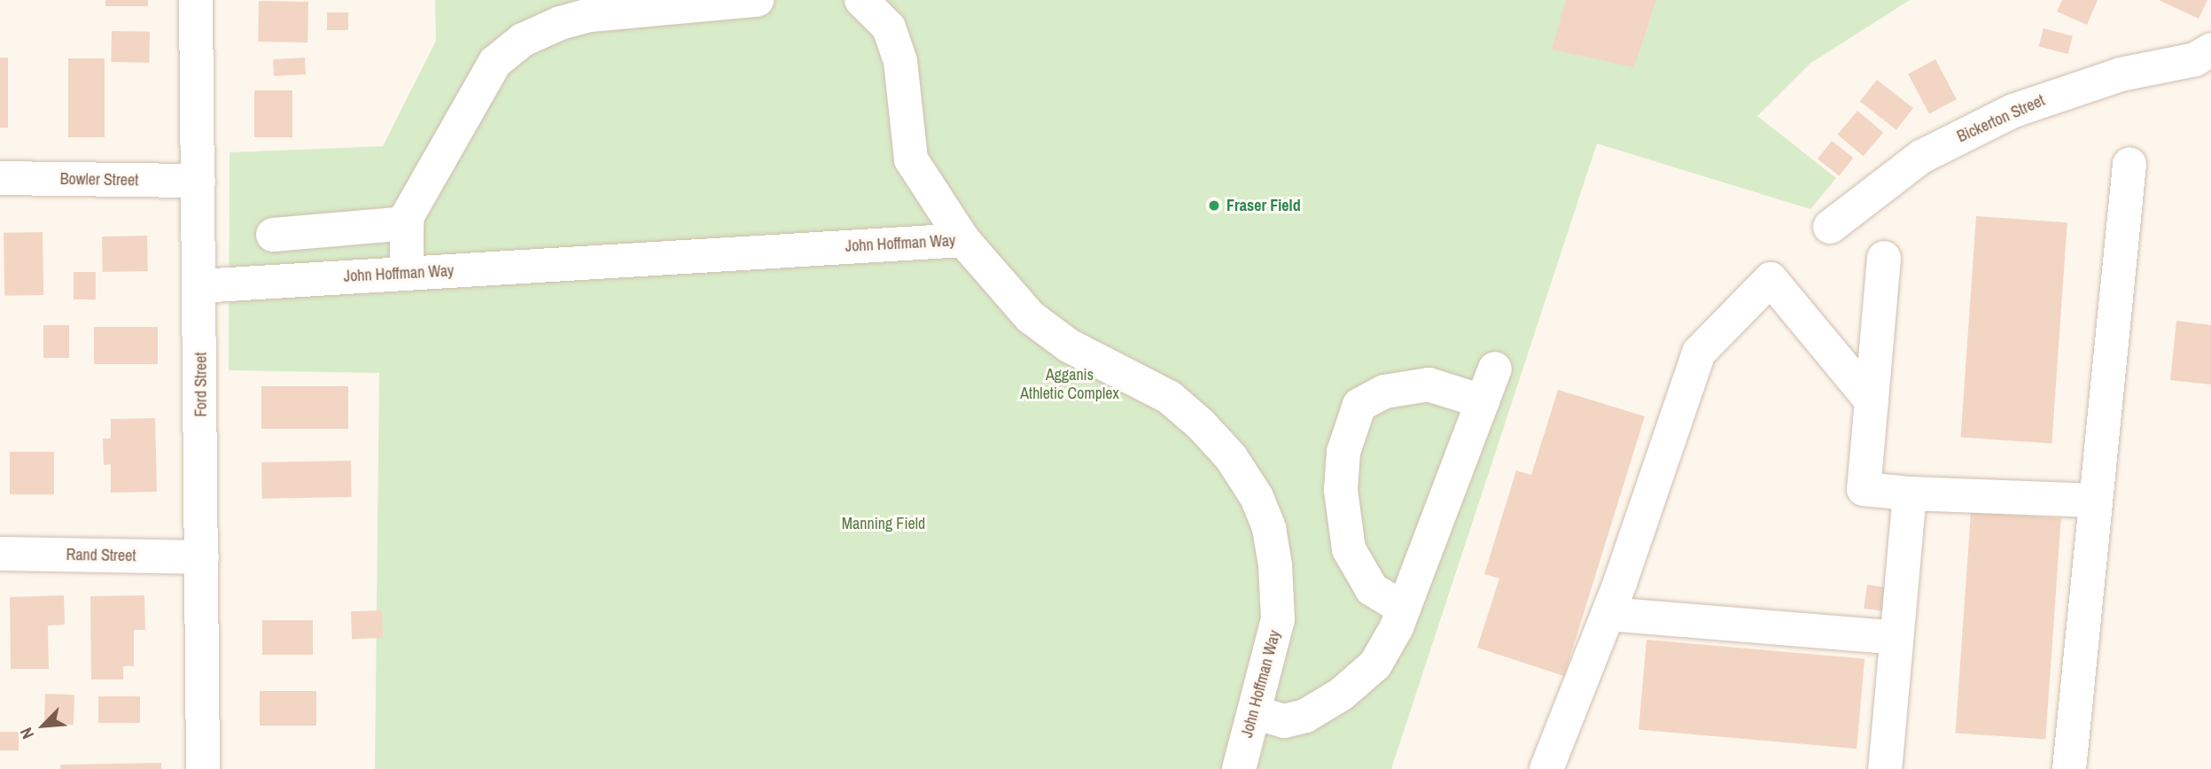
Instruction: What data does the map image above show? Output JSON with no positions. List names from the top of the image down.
{
  "streets": {
    "street": [
      "Bickerton Street",
      "Bowler Street",
      "John Hoffman Way",
      "Ford Street",
      "Rand Street"
    ]
  },
  "crossings": [
    ["Bowler Street", "Ford Street"],
    ["John Hoffman Way", "Ford Street"],
    ["Ford Street", "Rand Street"]
  ],
  "parks": ["Agganis Athletic Complex", "Manning Field"],
  "places": ["Fraser Field"],
  "north": "bottom left"
}
